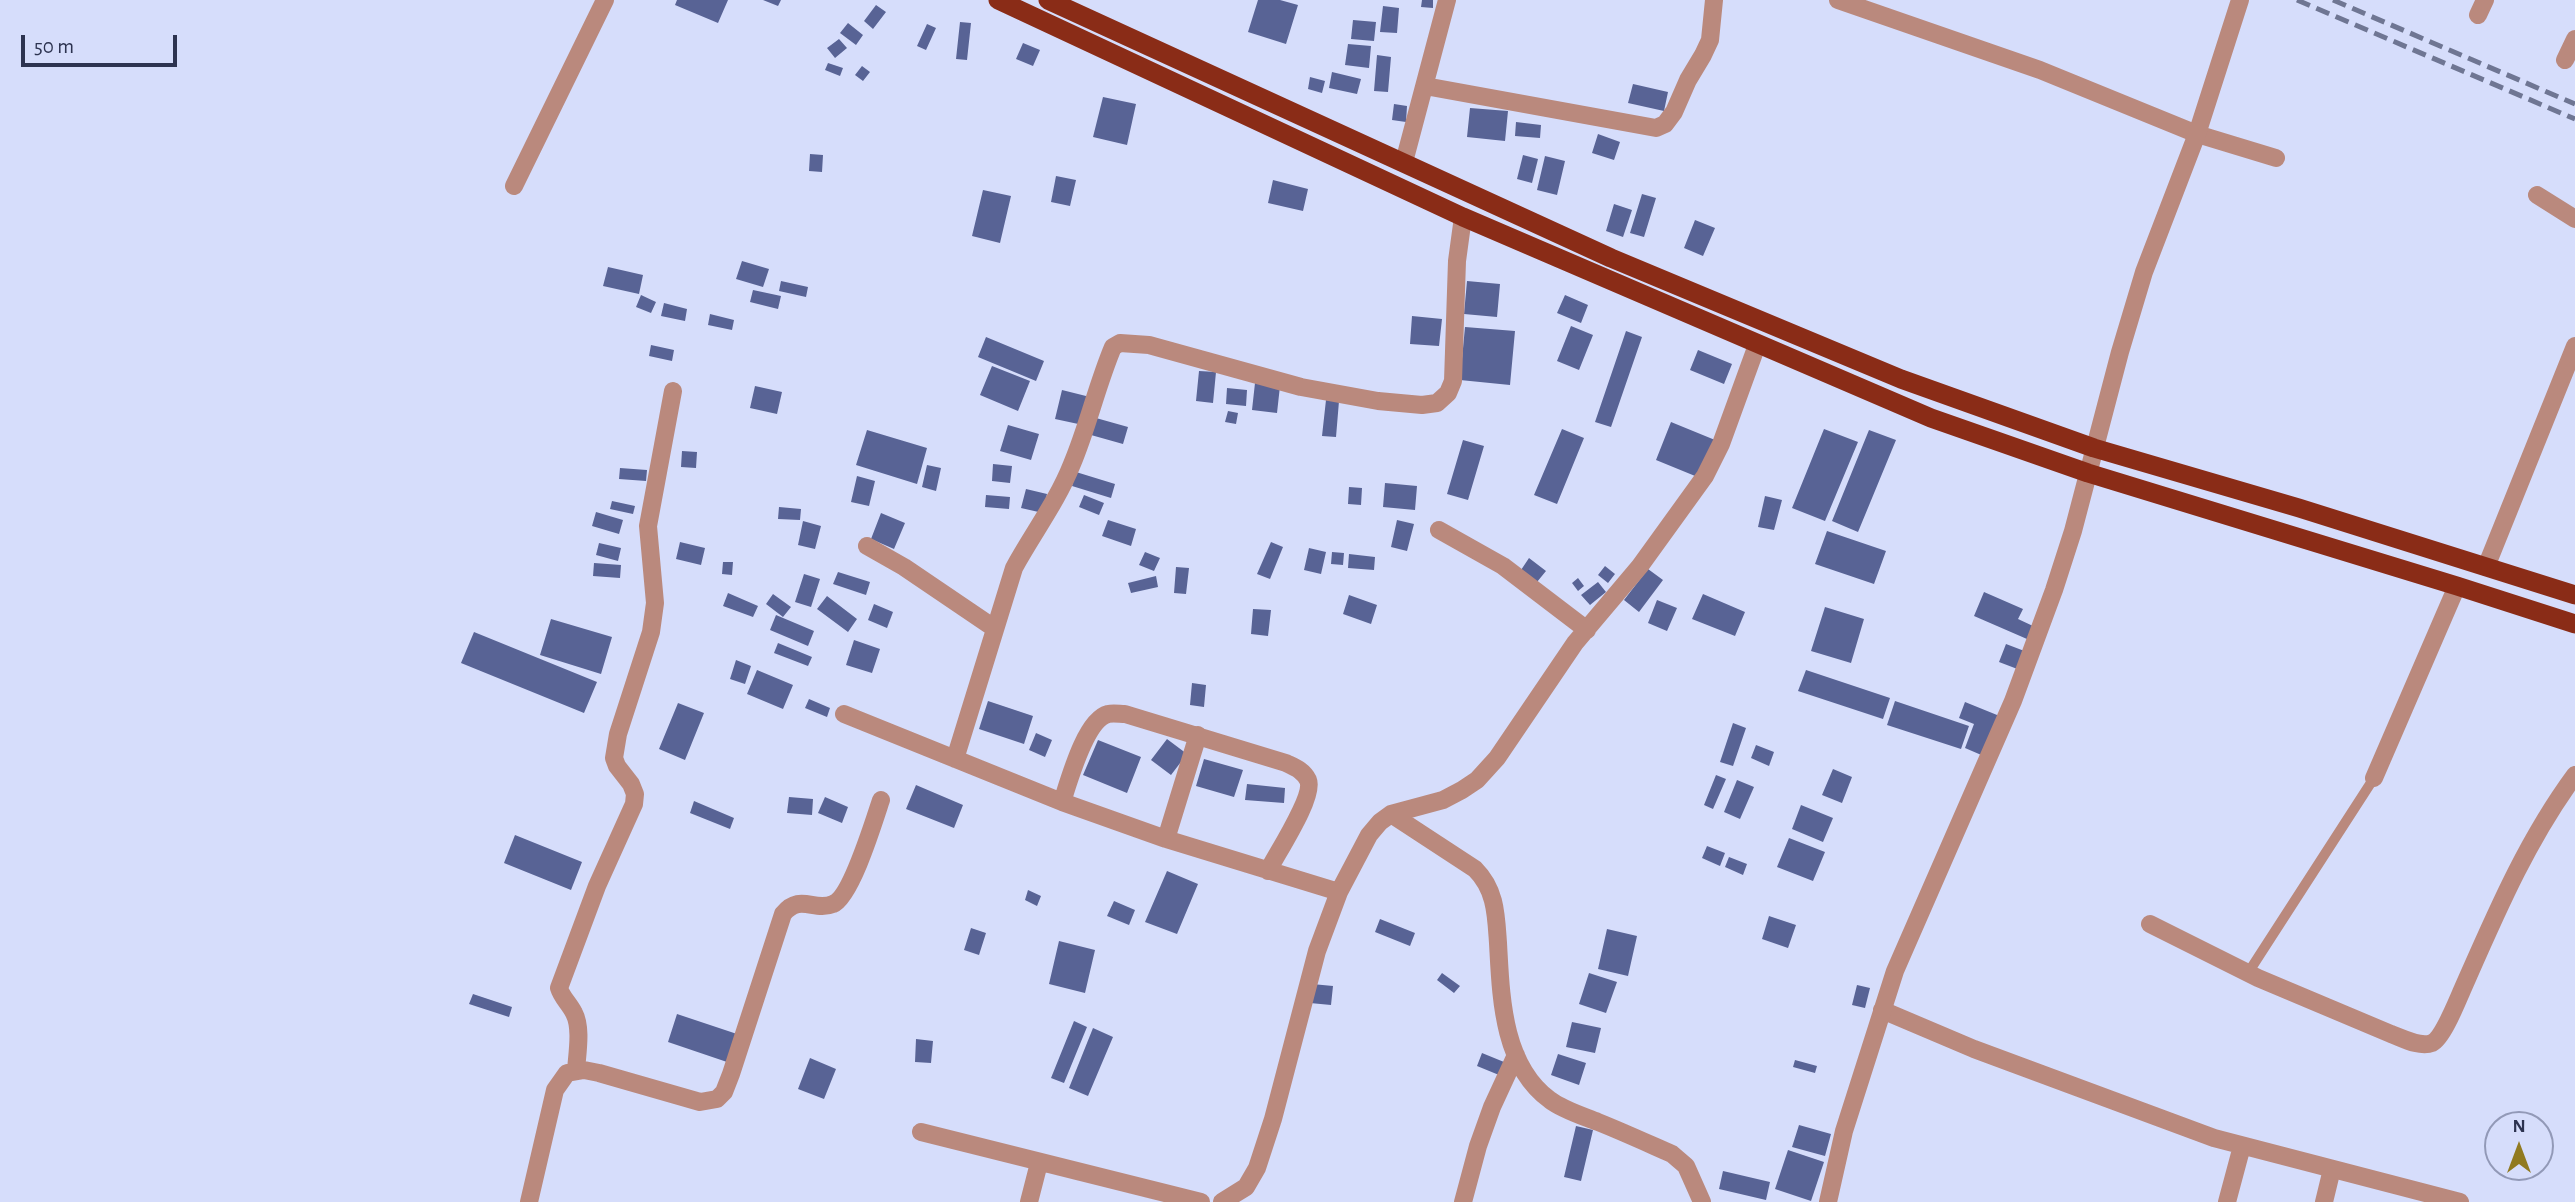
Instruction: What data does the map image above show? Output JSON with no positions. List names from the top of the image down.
{
  "scale_bar": "50 m",
  "north": "top"
}
